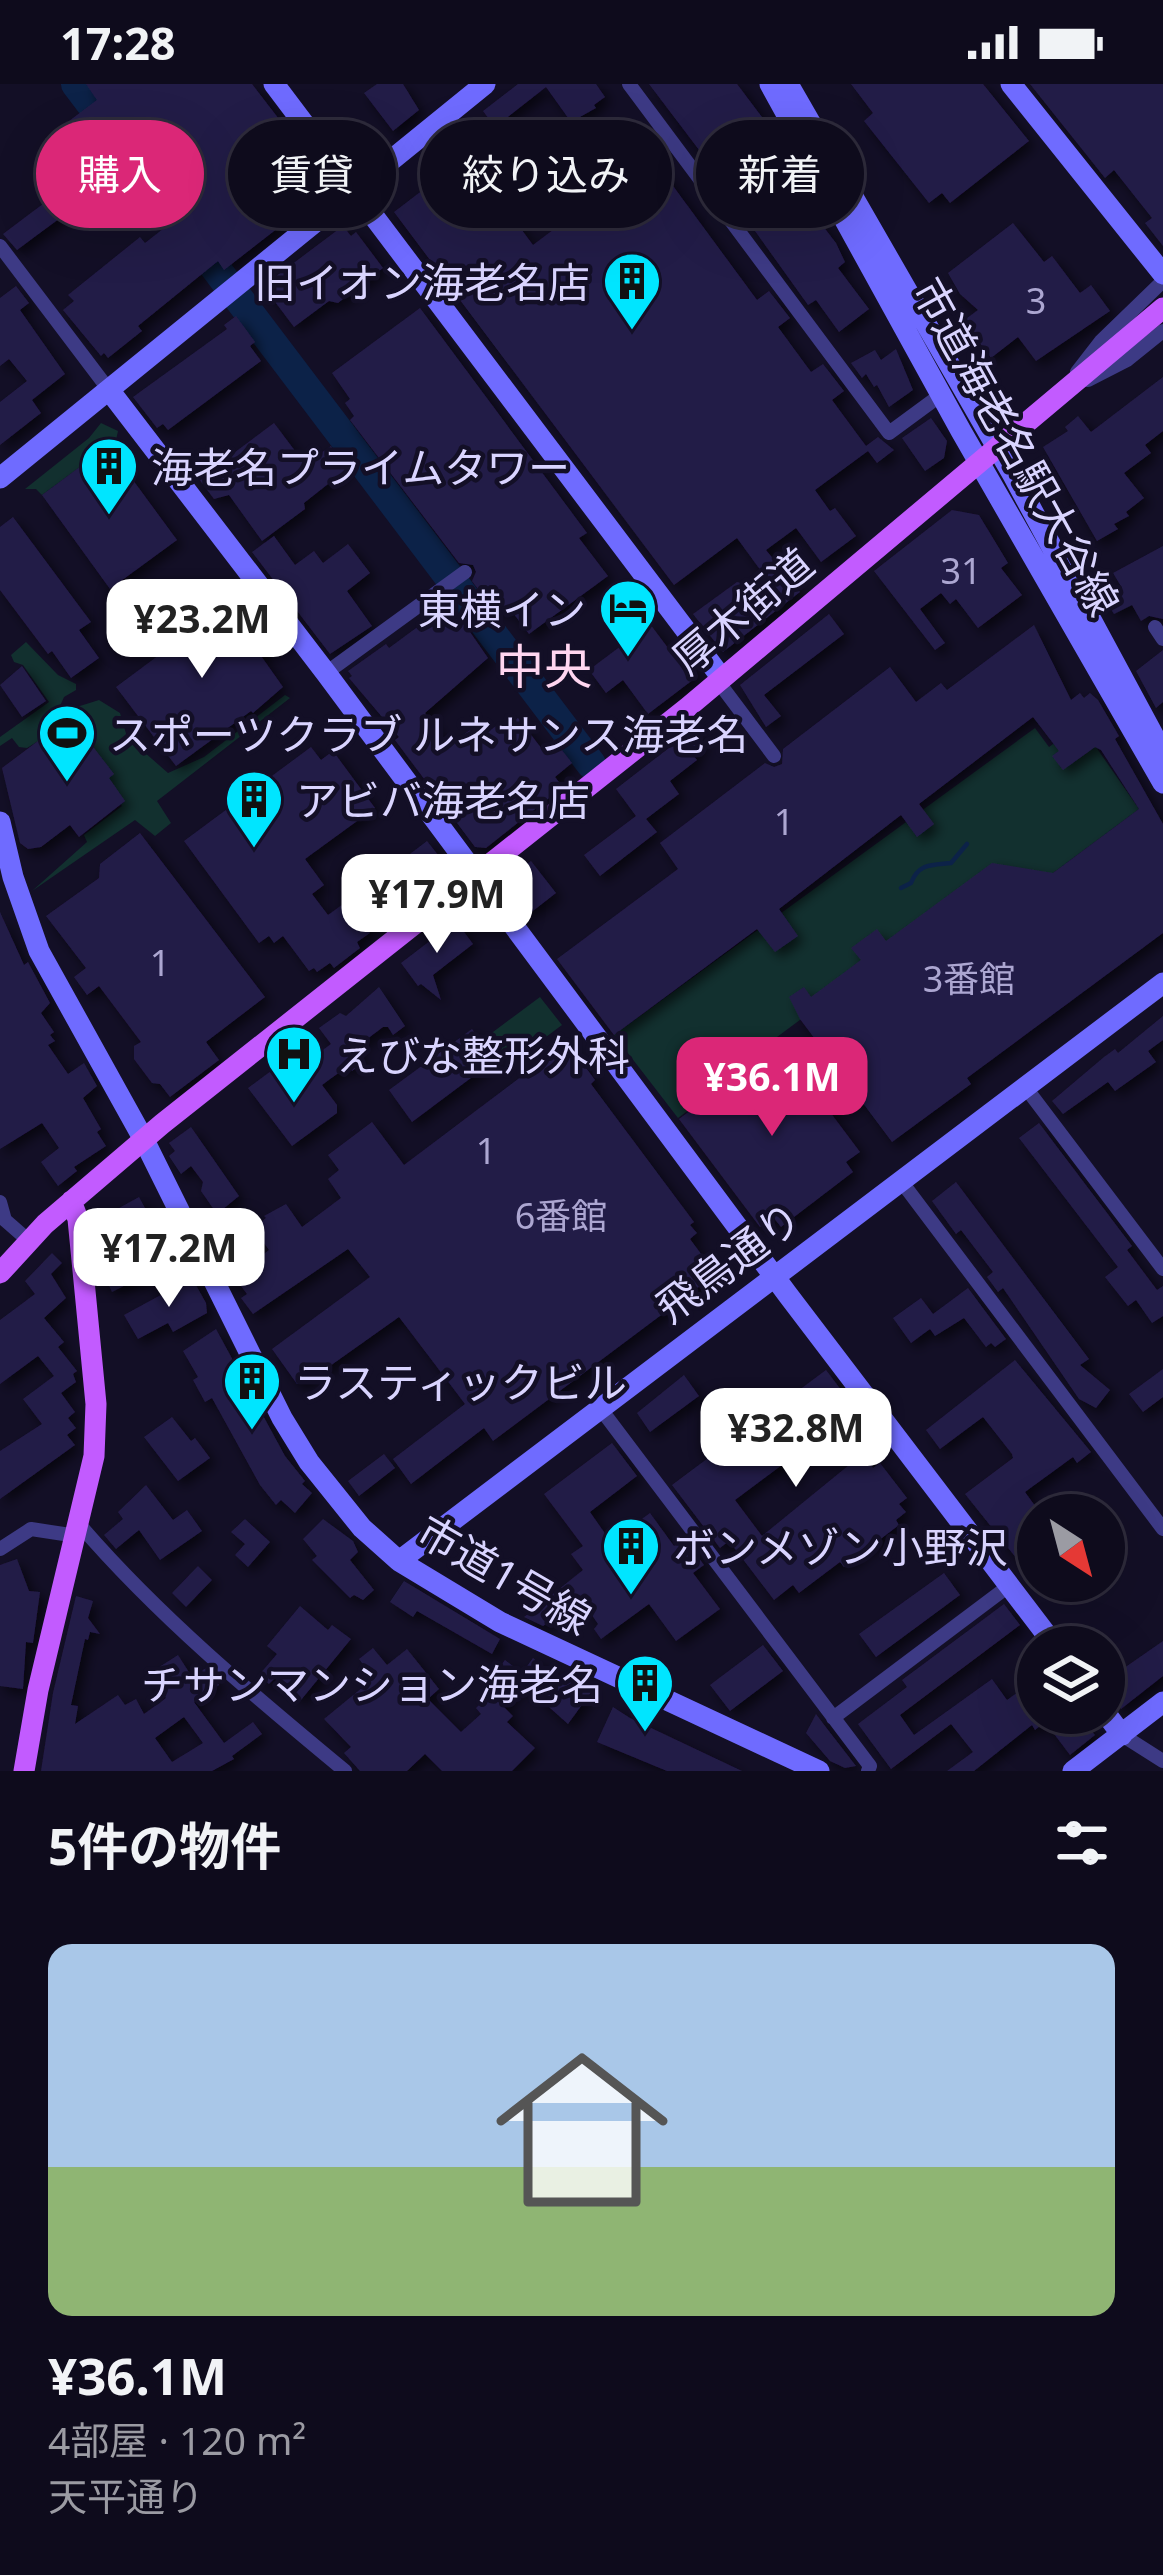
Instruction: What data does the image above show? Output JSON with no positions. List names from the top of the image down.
{
  "streets": {
    "main road": ["厚木街道"],
    "street": ["市道海老名駅大谷線", "飛鳥通り", "市道1号線"]
  },
  "crossings": [
    ["市道海老名駅大谷線", "厚木街道"],
    ["厚木街道", "市道1号線"],
    ["飛鳥通り", "市道1号線"]
  ],
  "districts": ["中央"],
  "places": {
    "building": [
      "旧イオン海老名店",
      "海老名プライムタワー",
      "アビバ海老名店",
      "ラスティックビル",
      "ボンメゾン小野沢",
      "チサンマンション海老名"
    ],
    "hotel": ["東横イン"],
    "sports": ["スポーツクラブ ルネサンス海老名"],
    "hospital": ["えびな整形外科"]
  },
  "house_numbers": [
    "3",
    "31",
    "1",
    "1",
    "3番館",
    "1",
    "6番館"
  ],
  "north": "bottom right",
  "page": {
    "status": "17:28",
    "chip": [
      "購入",
      "賃貸",
      "絞り込み",
      "新着"
    ],
    "price": [
      "¥23.2M",
      "¥17.9M",
      "¥36.1M",
      "¥17.2M",
      "¥32.8M"
    ],
    "heading": "5件の物件",
    "list": [
      {
        "name": "¥36.1M",
        "note": "4部屋 · 120 m² · 天平通り"
      }
    ]
  }
}
